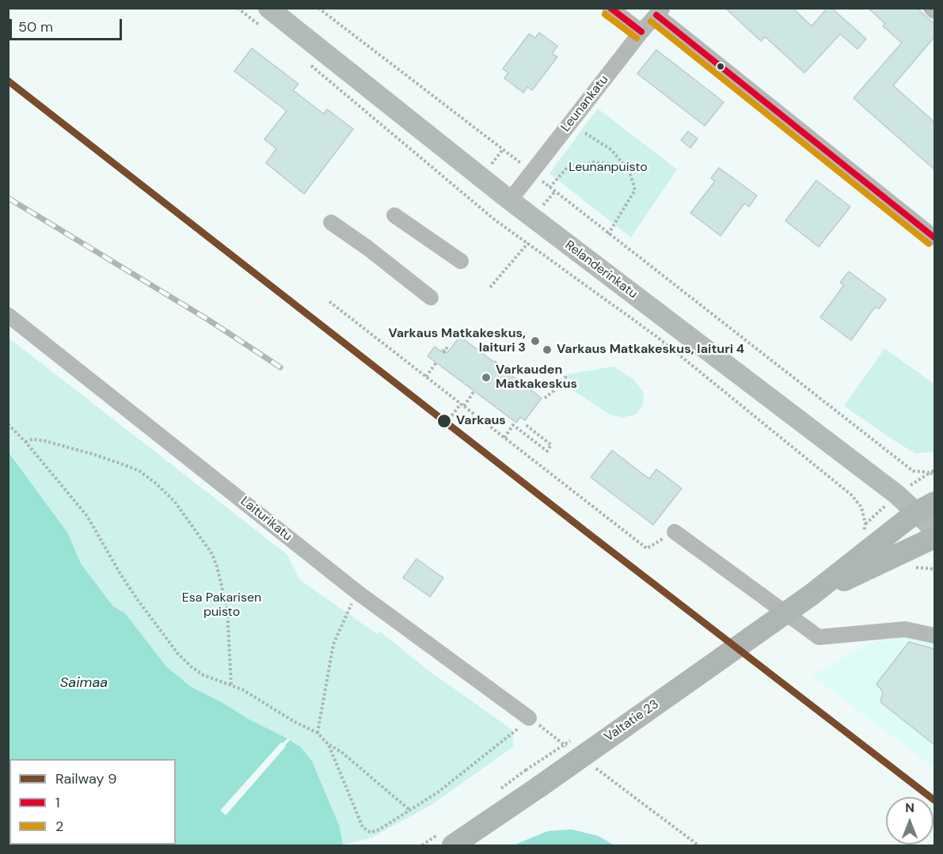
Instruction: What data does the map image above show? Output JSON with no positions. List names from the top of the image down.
{
  "streets": {
    "highway": ["Valtatie 23"],
    "main road": ["Relanderinkatu"],
    "street": ["Leunankatu", "Laiturikatu"]
  },
  "crossings": [
    ["Leunankatu", "Relanderinkatu"],
    ["Relanderinkatu", "Valtatie 23"]
  ],
  "water": ["Saimaa"],
  "parks": ["Leunanpuisto", "Esa Pakarisen puisto"],
  "places": [
    "Varkaus Matkakeskus, laituri 3",
    "Varkaus Matkakeskus, laituri 4",
    "Varkauden Matkakeskus",
    "Varkaus"
  ],
  "lines": ["transit line 1", "transit line 2", "rail line 9"],
  "legend": ["Railway 9", "1", "2"],
  "scale_bar": "50 m",
  "north": "top"
}
